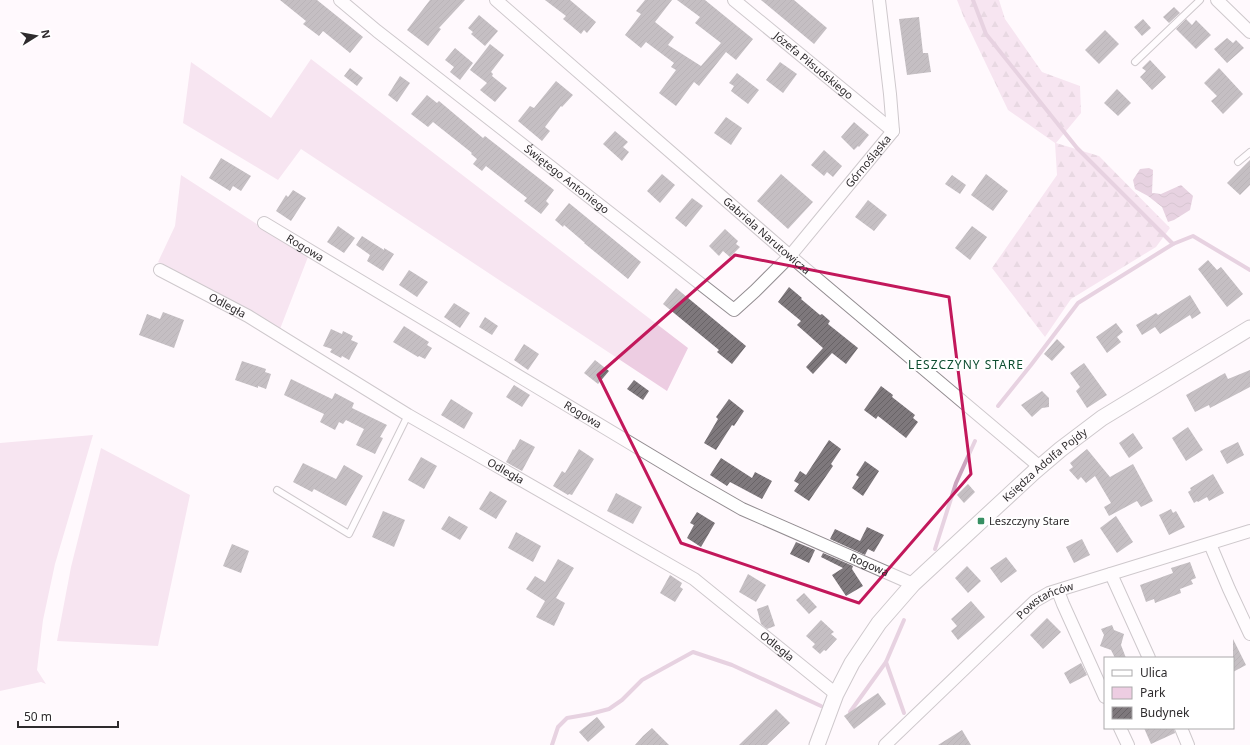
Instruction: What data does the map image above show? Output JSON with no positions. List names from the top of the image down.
{
  "streets": {
    "street": [
      "Józefa Piłsudskiego",
      "Górnośląska",
      "Świętego Antoniego",
      "Gabriela Narutowicza",
      "Rogowa",
      "Odległa",
      "Księdza Adolfa Pojdy",
      "Powstańców"
    ]
  },
  "crossings": [
    ["Józefa Piłsudskiego", "Górnośląska"],
    ["Górnośląska", "Świętego Antoniego"],
    ["Górnośląska", "Gabriela Narutowicza"],
    ["Świętego Antoniego", "Gabriela Narutowicza"],
    ["Gabriela Narutowicza", "Księdza Adolfa Pojdy"],
    ["Rogowa", "Księdza Adolfa Pojdy"],
    ["Odległa", "Księdza Adolfa Pojdy"]
  ],
  "districts": ["LESZCZYNY STARE"],
  "places": {
    "transit": ["Leszczyny Stare"]
  },
  "legend": ["Ulica", "Park", "Budynek"],
  "scale_bar": "50 m",
  "north": "right"
}
